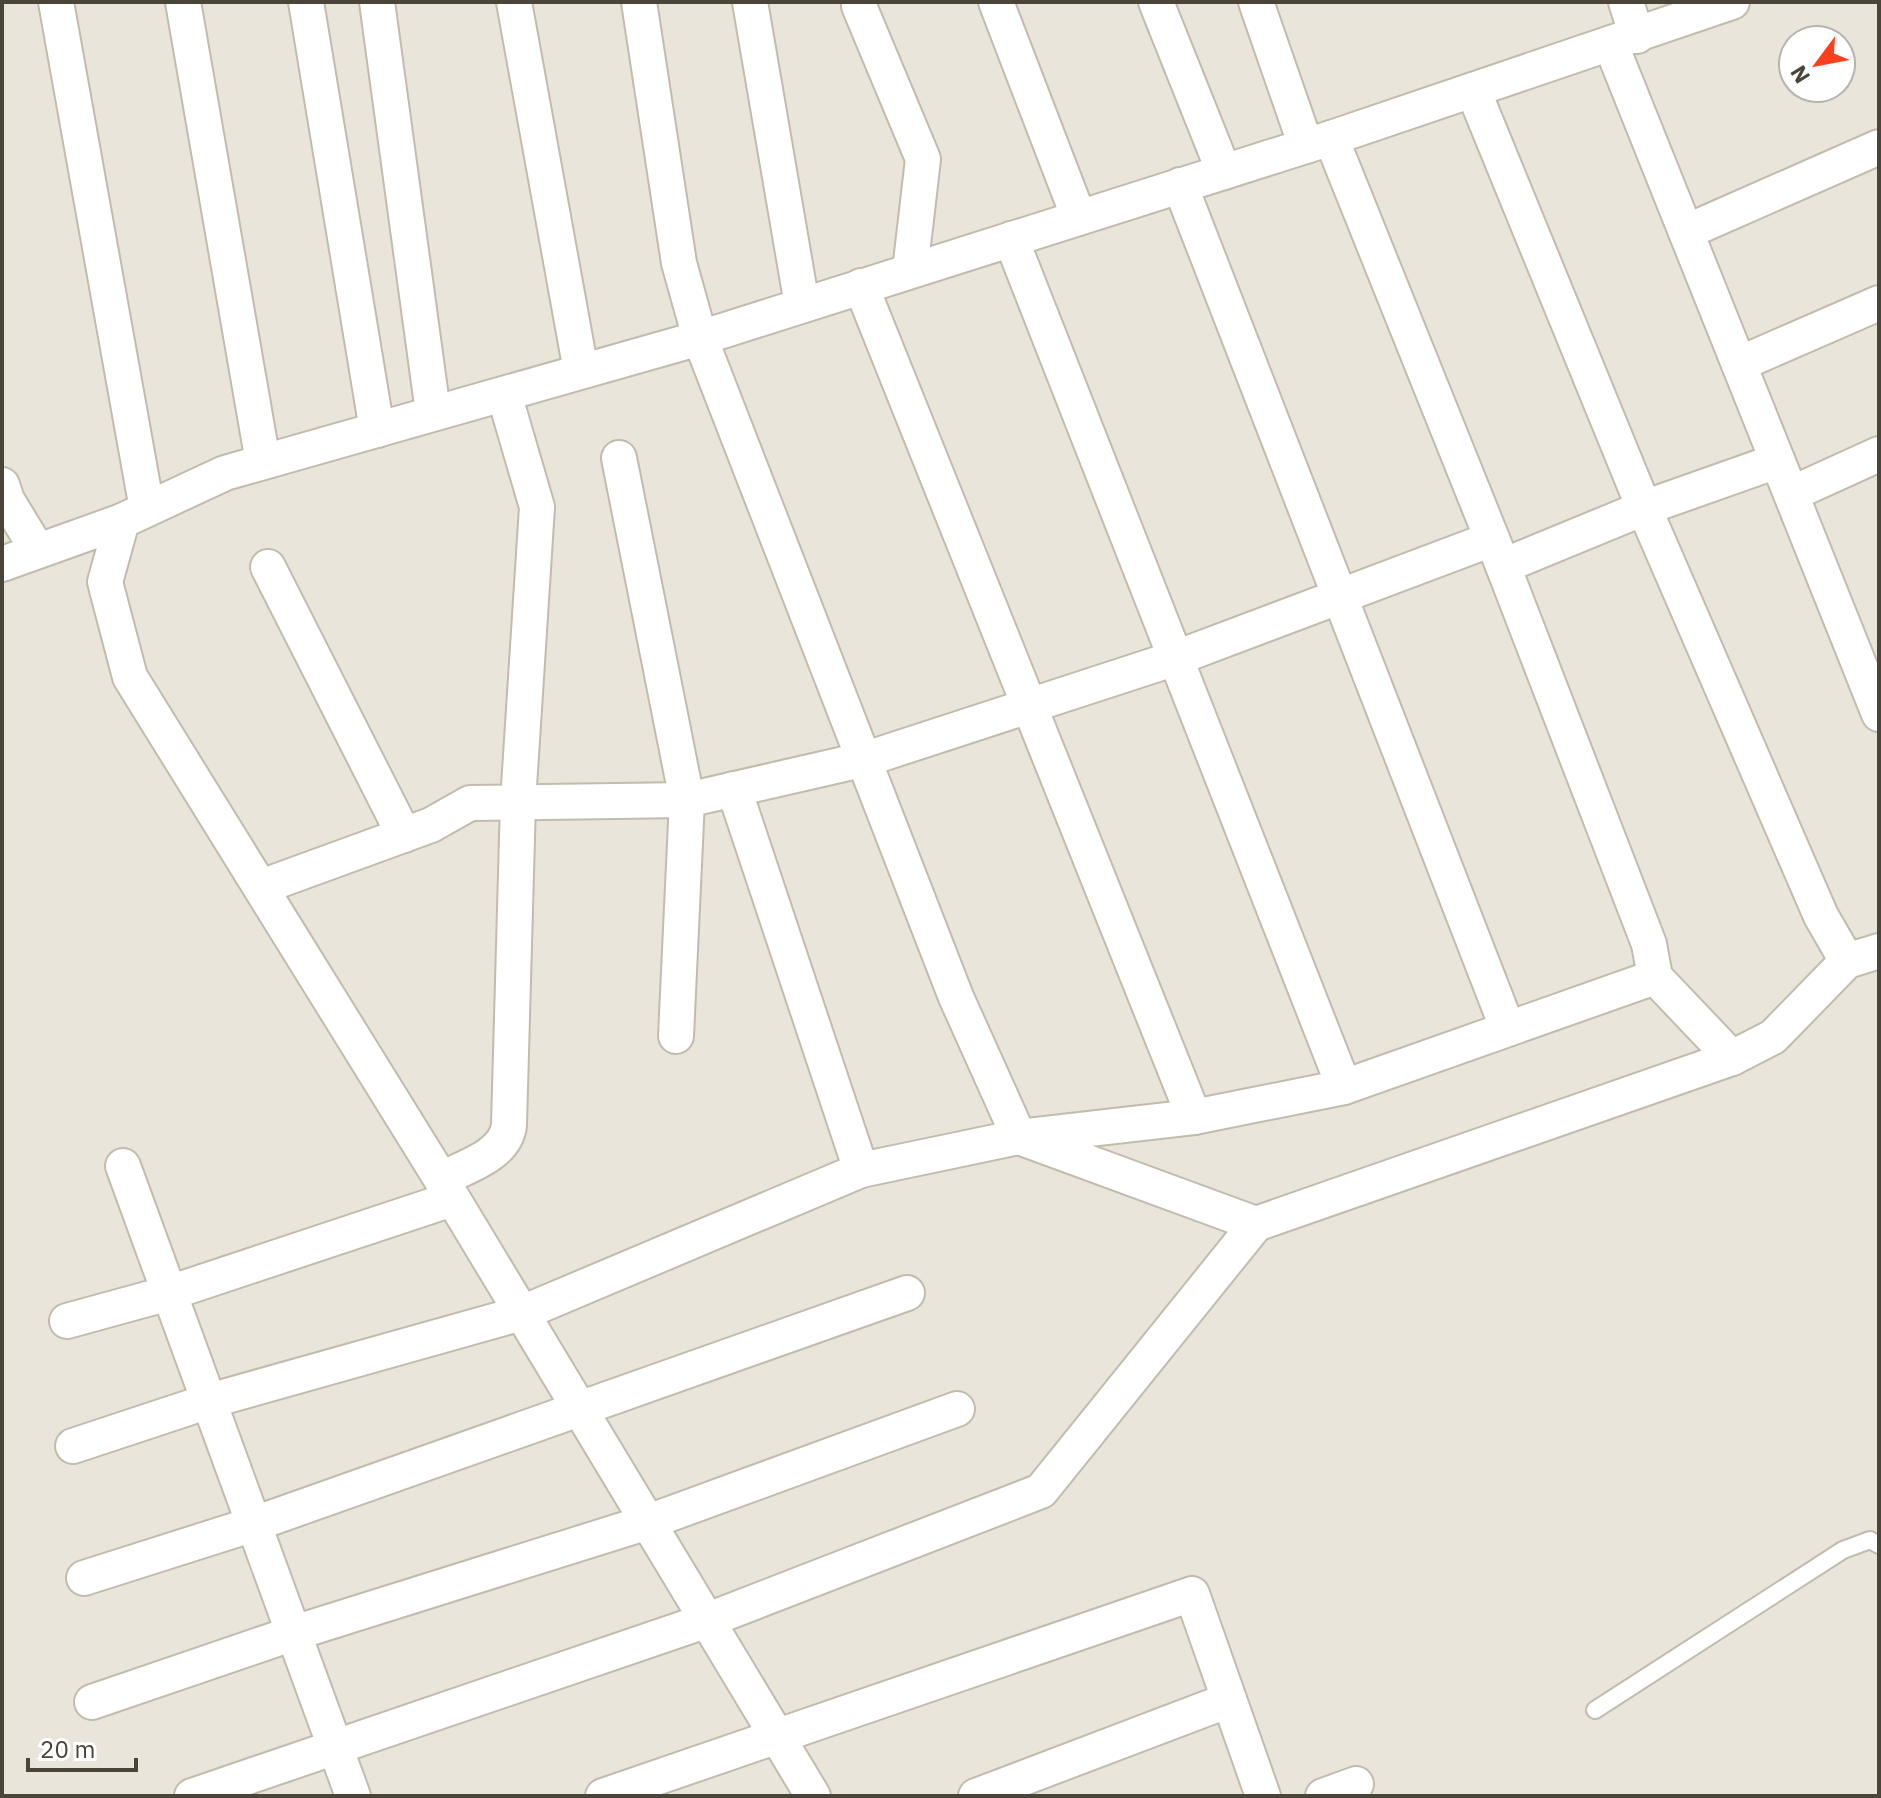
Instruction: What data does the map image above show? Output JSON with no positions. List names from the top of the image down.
{
  "scale_bar": "20 m",
  "north": "bottom left"
}
